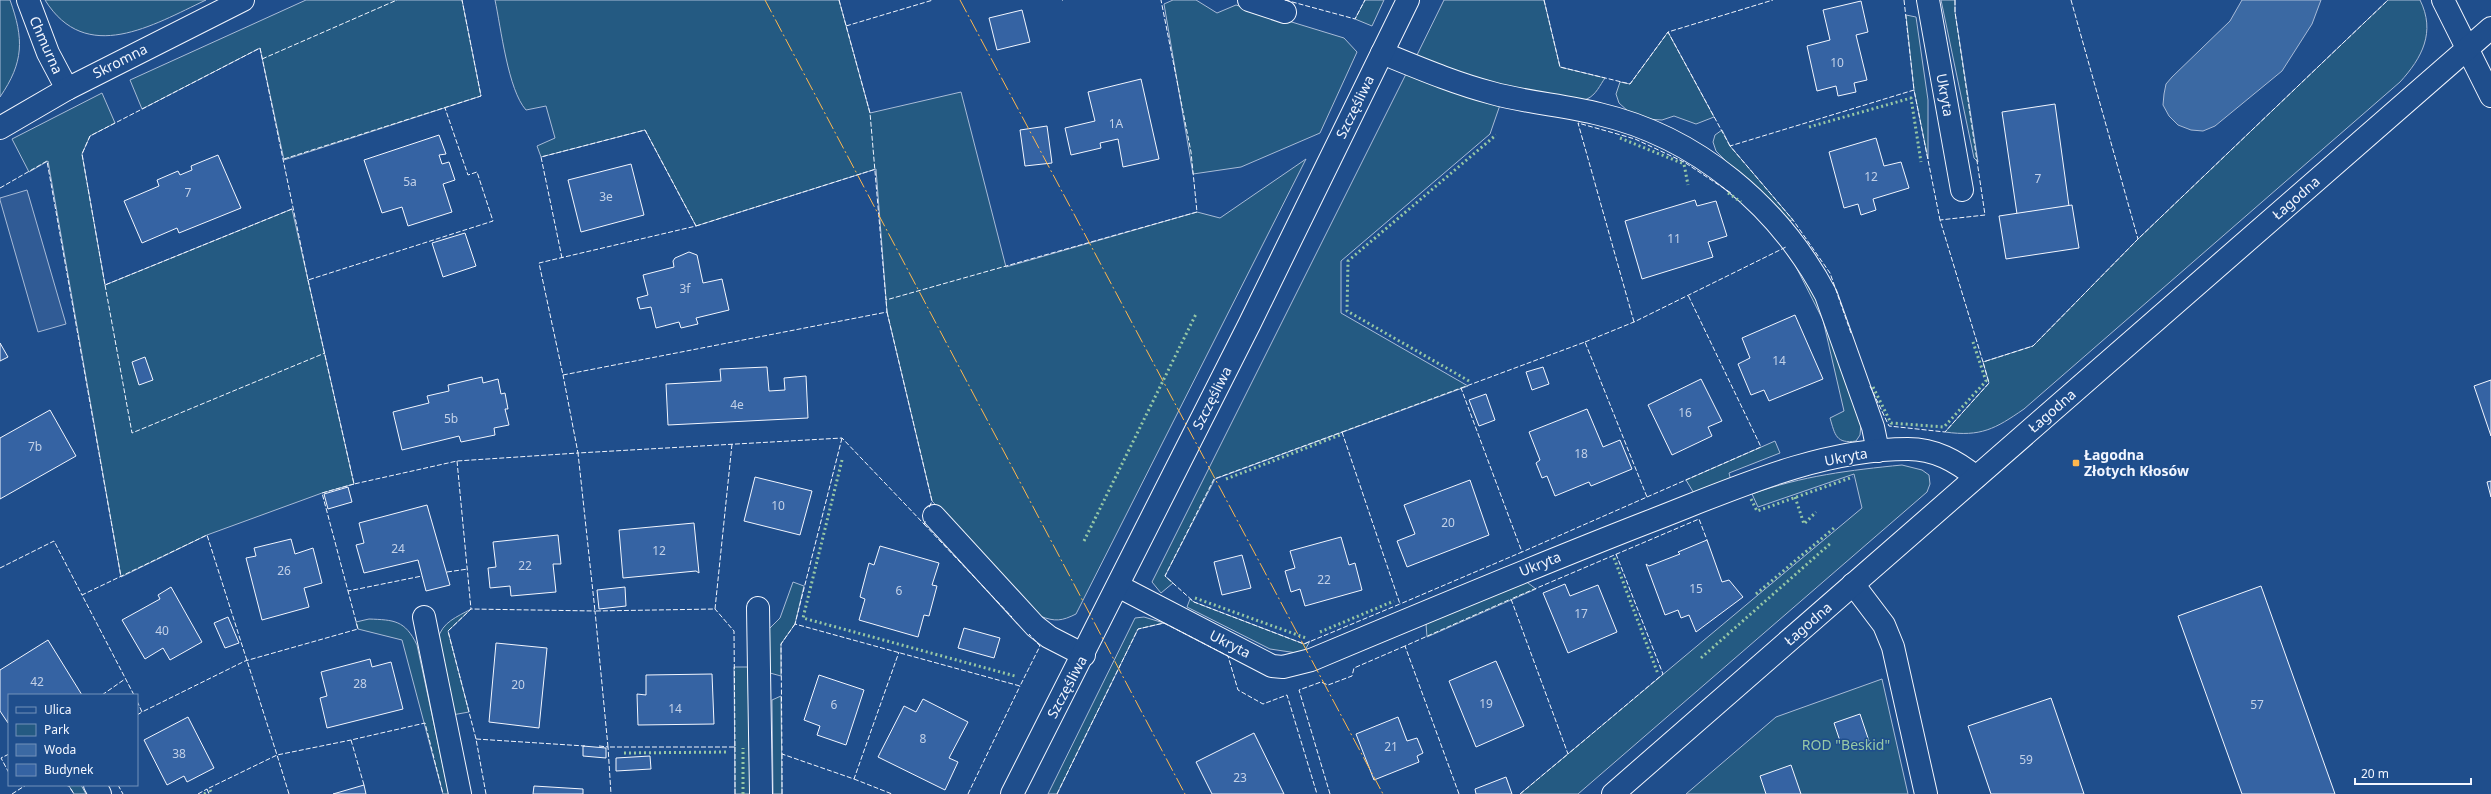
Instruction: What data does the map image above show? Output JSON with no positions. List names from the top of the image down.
{
  "streets": {
    "street": [
      "Chmurna",
      "Skromna",
      "Ukryta",
      "Szczęśliwa",
      "Łagodna"
    ]
  },
  "crossings": [
    ["Chmurna", "Skromna"],
    ["Ukryta", "Szczęśliwa"],
    ["Ukryta", "Łagodna"]
  ],
  "parks": ["ROD \"Beskid\""],
  "places": {
    "transit": ["Łagodna Złotych Kłosów"]
  },
  "house_numbers": [
    "10",
    "1A",
    "12",
    "7",
    "5a",
    "7",
    "3e",
    "11",
    "3f",
    "14",
    "4e",
    "16",
    "5b",
    "7b",
    "18",
    "10",
    "20",
    "24",
    "12",
    "22",
    "26",
    "22",
    "15",
    "6",
    "17",
    "40",
    "42",
    "28",
    "20",
    "19",
    "6",
    "57",
    "14",
    "8",
    "21",
    "38",
    "59",
    "23"
  ],
  "legend": [
    "Ulica",
    "Park",
    "Woda",
    "Budynek"
  ],
  "scale_bar": "20 m"
}
